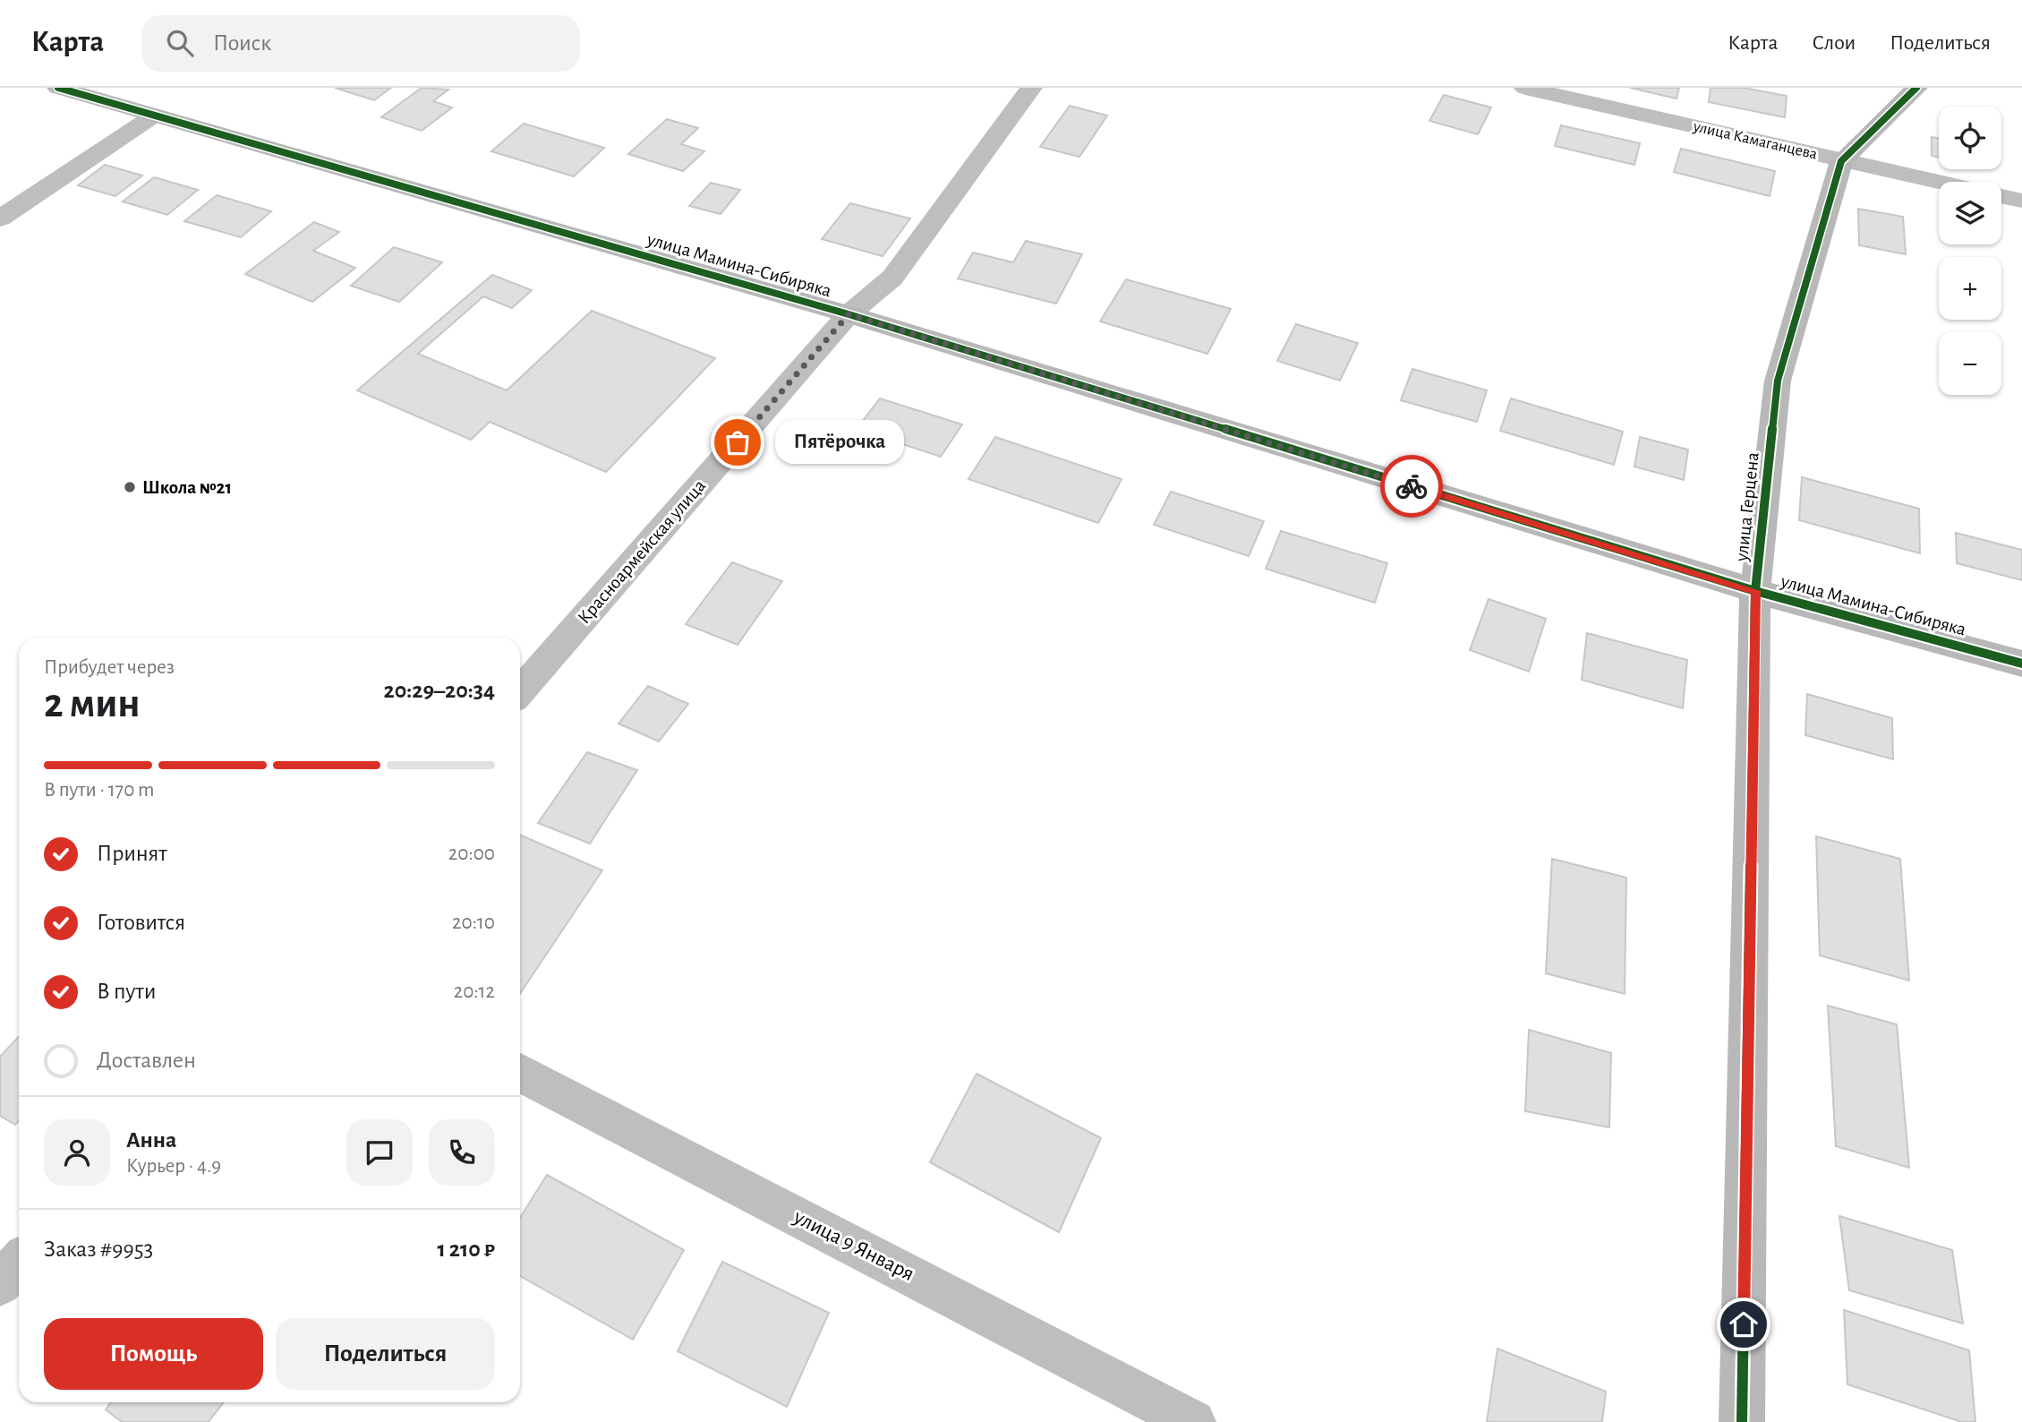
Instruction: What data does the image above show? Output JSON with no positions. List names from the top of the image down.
{
  "streets": {
    "street": [
      "улица Камаганцева",
      "улица Мамина-Сибиряка",
      "улица Герцена",
      "Красноармейская улица",
      "улица 9 Января"
    ]
  },
  "crossings": [
    ["улица Камаганцева", "улица Герцена"],
    ["улица Мамина-Сибиряка", "улица Герцена"],
    ["улица Мамина-Сибиряка", "Красноармейская улица"]
  ],
  "places": ["Пятёрочка", "Школа №21"],
  "page": {
    "header": "Карта",
    "search": "Поиск",
    "nav": ["Карта", "Слои", "Поделиться"],
    "map_buttons": ["+", "−"],
    "bubble": "Пятёрочка",
    "heading": ["2 мин", "Прибудет через", "20:29–20:34"],
    "panel": [
      "Анна",
      "Курьер · 4.9",
      "Заказ #9953",
      "1 210 ₽"
    ],
    "bar": "В пути · 170 m",
    "list": [
      ["Принят", "20:00"],
      ["Готовится", "20:10"],
      ["В пути", "20:12"],
      "Доставлен"
    ],
    "buttons": ["Помощь", "Поделиться"]
  }
}
